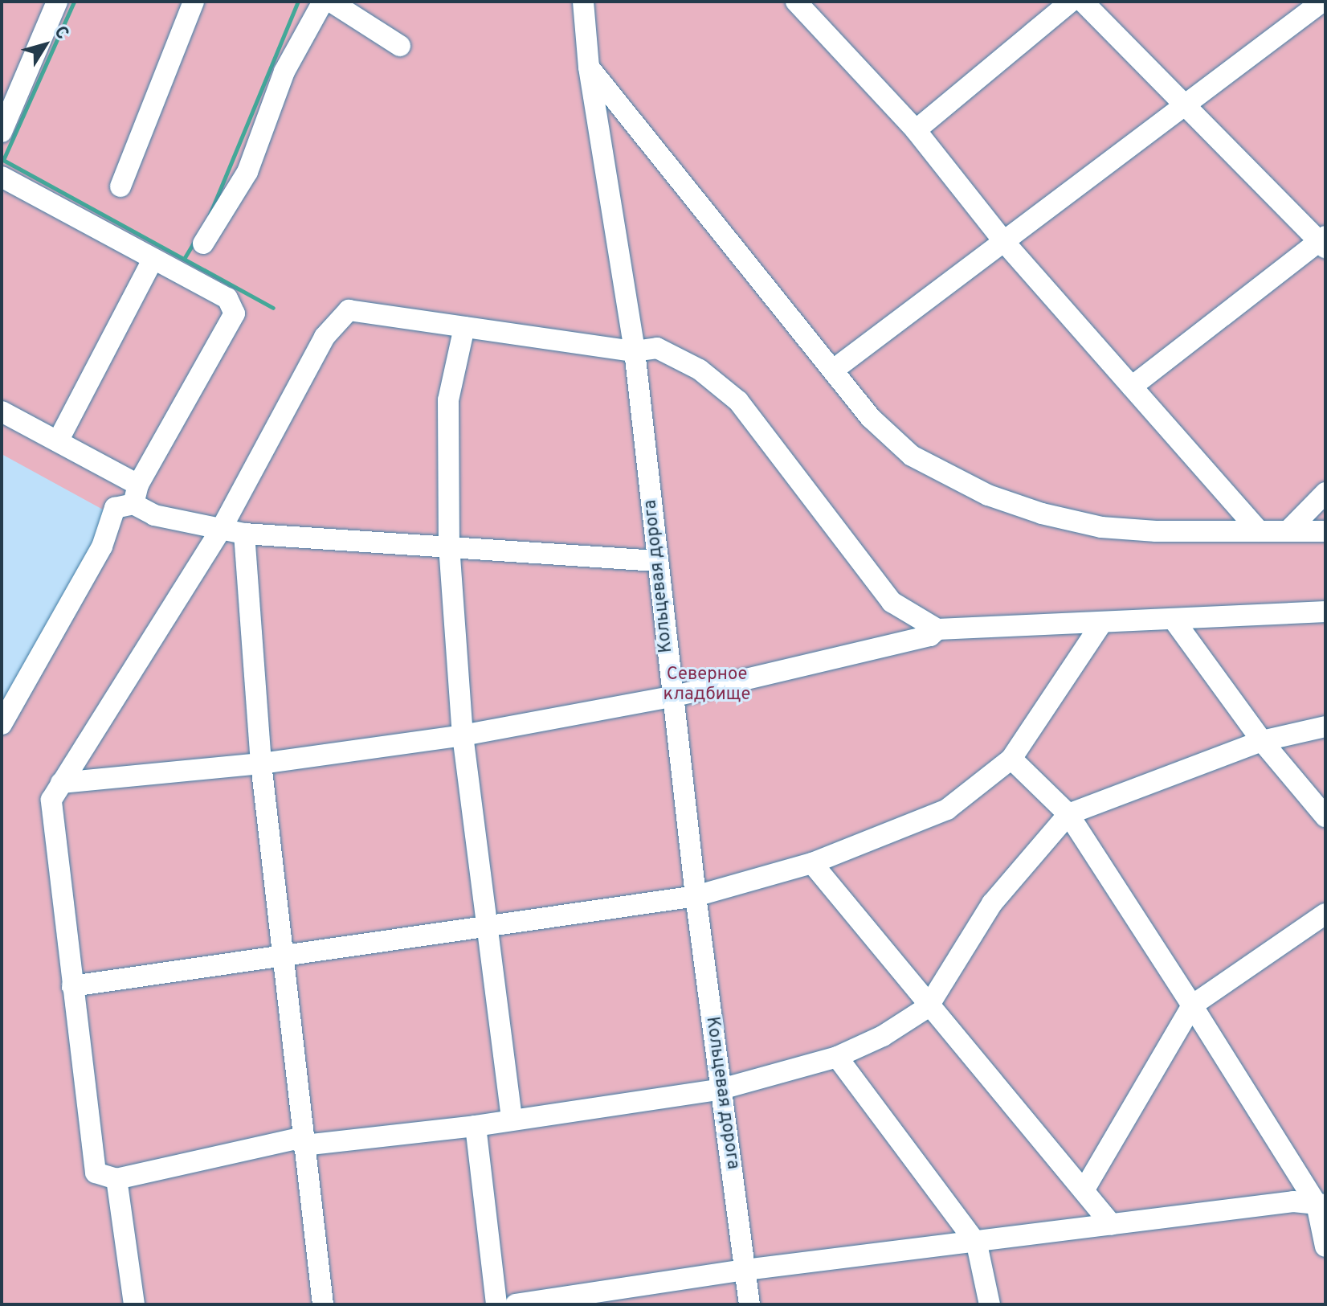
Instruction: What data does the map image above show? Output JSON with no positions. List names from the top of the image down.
{
  "streets": {
    "lane": ["Кольцевая дорога"]
  },
  "parks": ["Северное кладбище"],
  "north": "top right"
}
